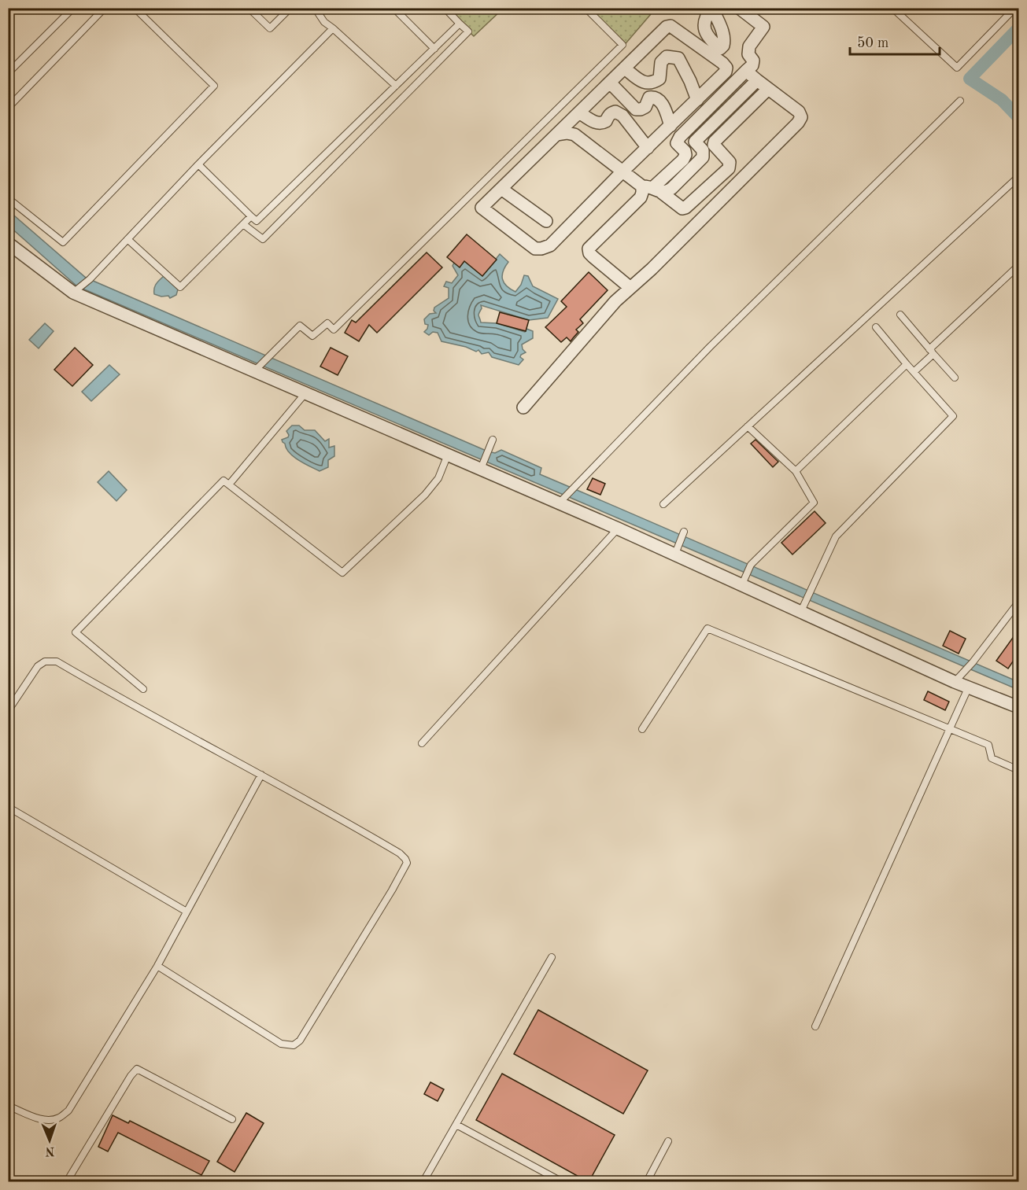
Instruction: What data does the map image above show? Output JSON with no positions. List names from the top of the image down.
{
  "scale_bar": "50 m",
  "north": "bottom"
}
